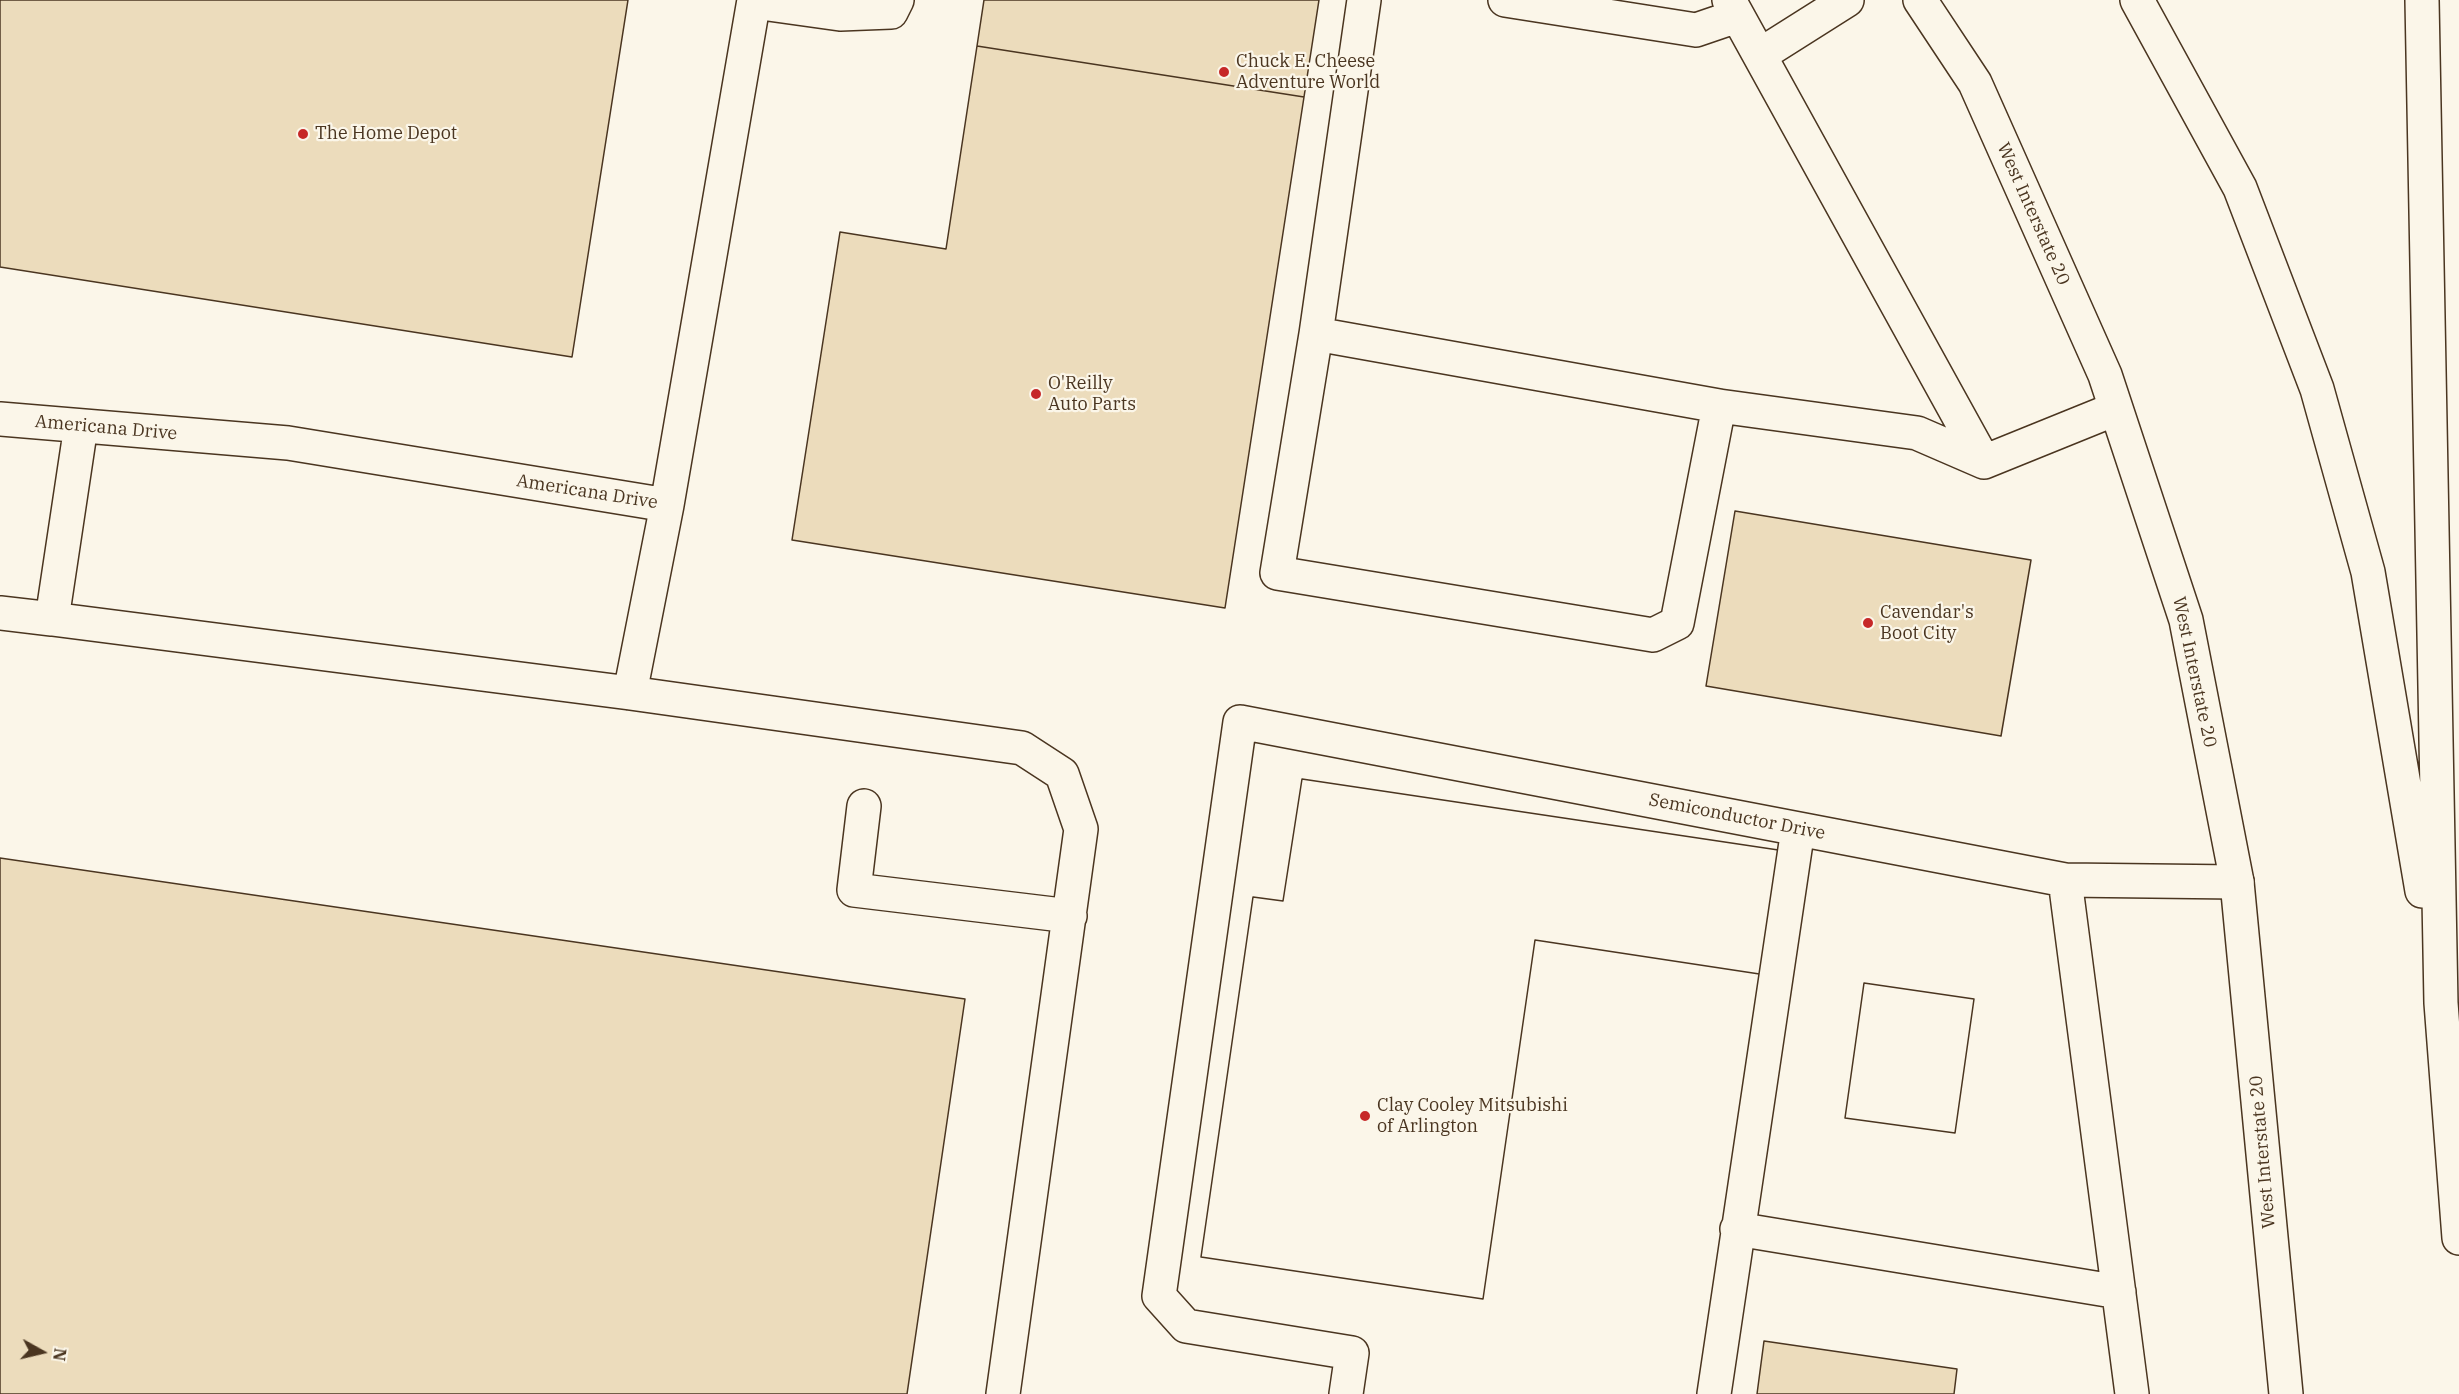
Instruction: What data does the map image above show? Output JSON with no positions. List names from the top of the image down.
{
  "streets": {
    "main road": ["West Interstate 20", "Americana Drive", "Semiconductor Drive"]
  },
  "crossings": [
    ["West Interstate 20", "Semiconductor Drive"]
  ],
  "places": [
    "Chuck E. Cheese Adventure World",
    "The Home Depot",
    "O'Reilly Auto Parts",
    "Cavendar's Boot City",
    "Clay Cooley Mitsubishi of Arlington"
  ],
  "north": "right"
}
